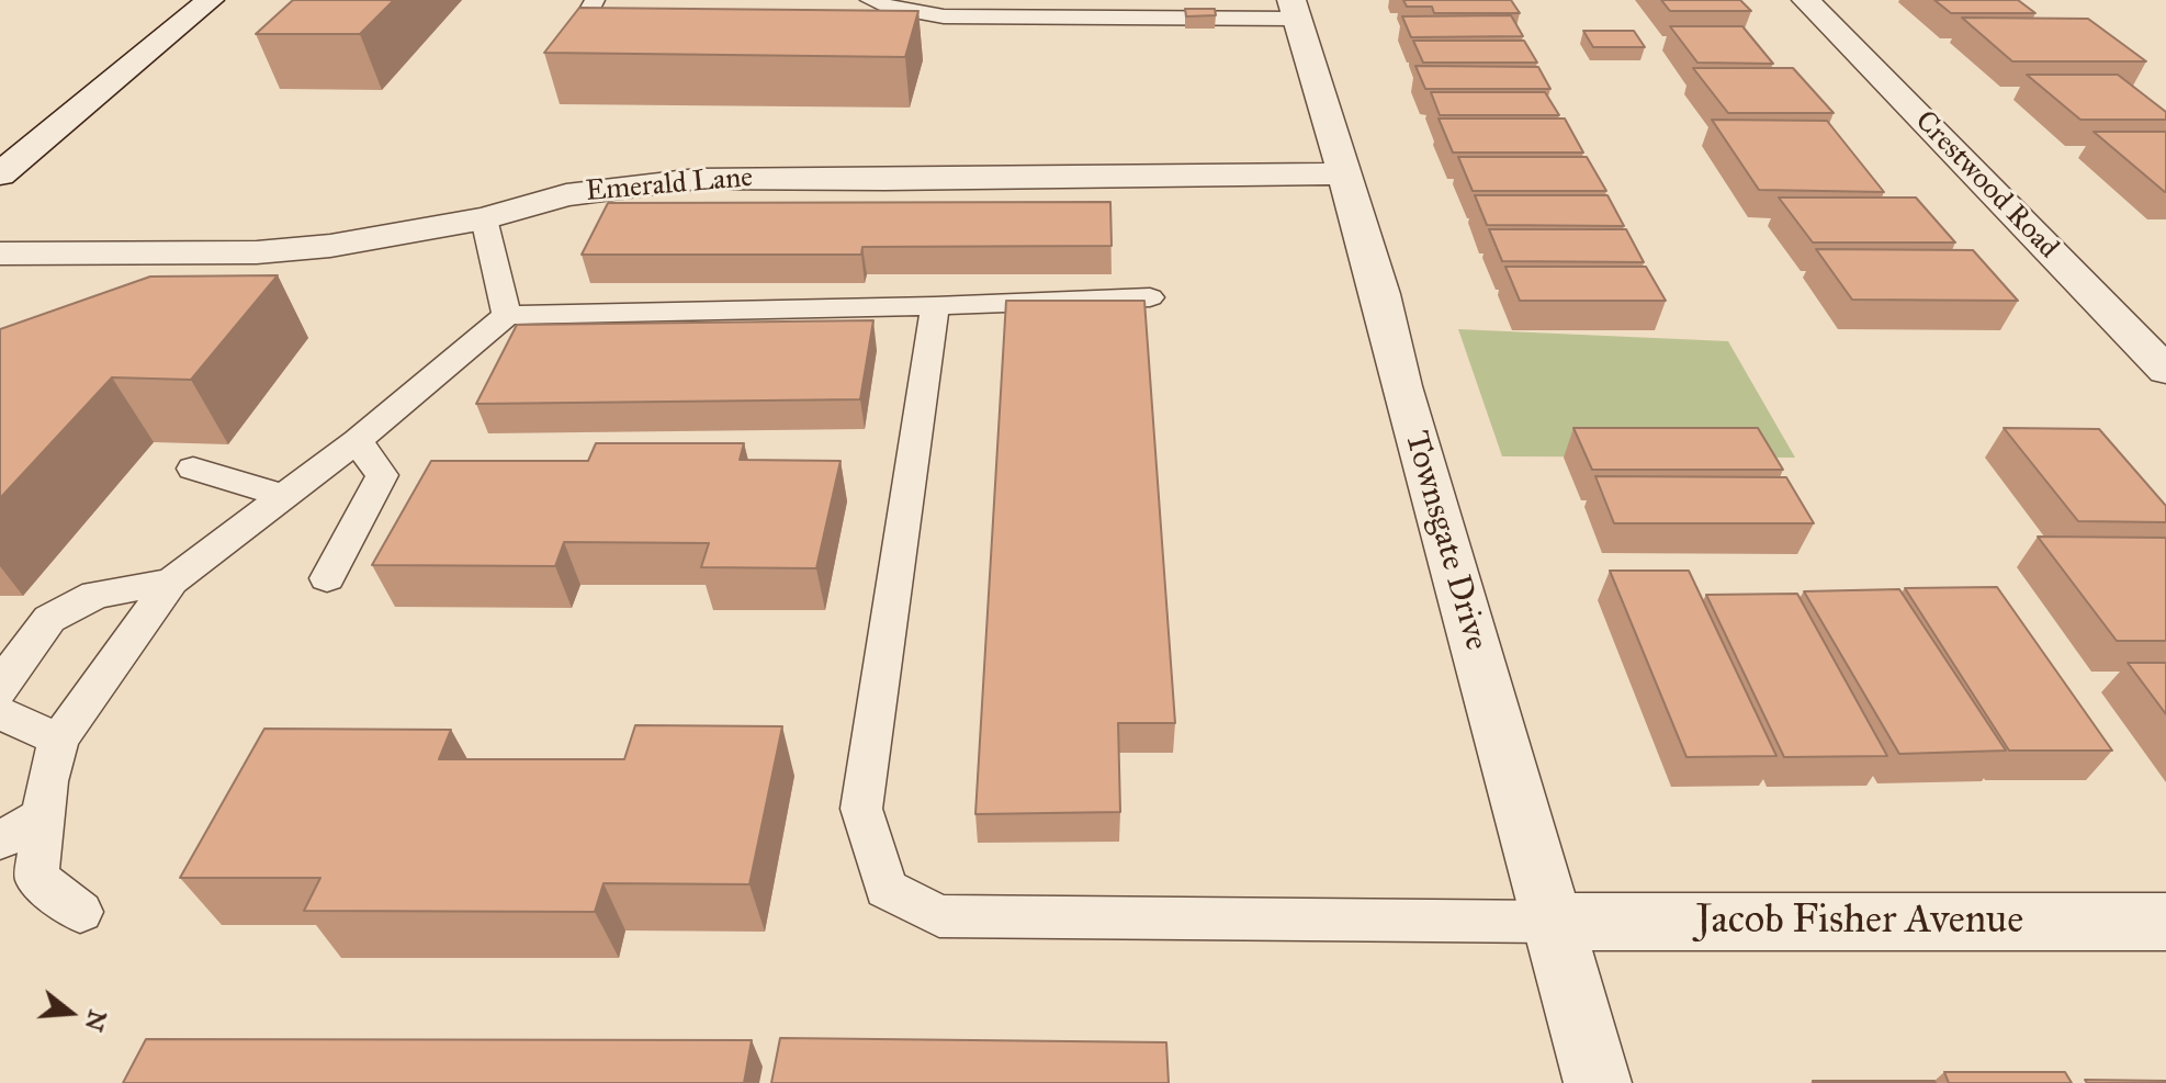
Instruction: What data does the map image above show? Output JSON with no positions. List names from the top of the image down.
{
  "streets": {
    "street": [
      "Emerald Lane",
      "Crestwood Road",
      "Townsgate Drive",
      "Jacob Fisher Avenue"
    ]
  },
  "crossings": [
    ["Emerald Lane", "Townsgate Drive"],
    ["Townsgate Drive", "Jacob Fisher Avenue"]
  ],
  "north": "right"
}
